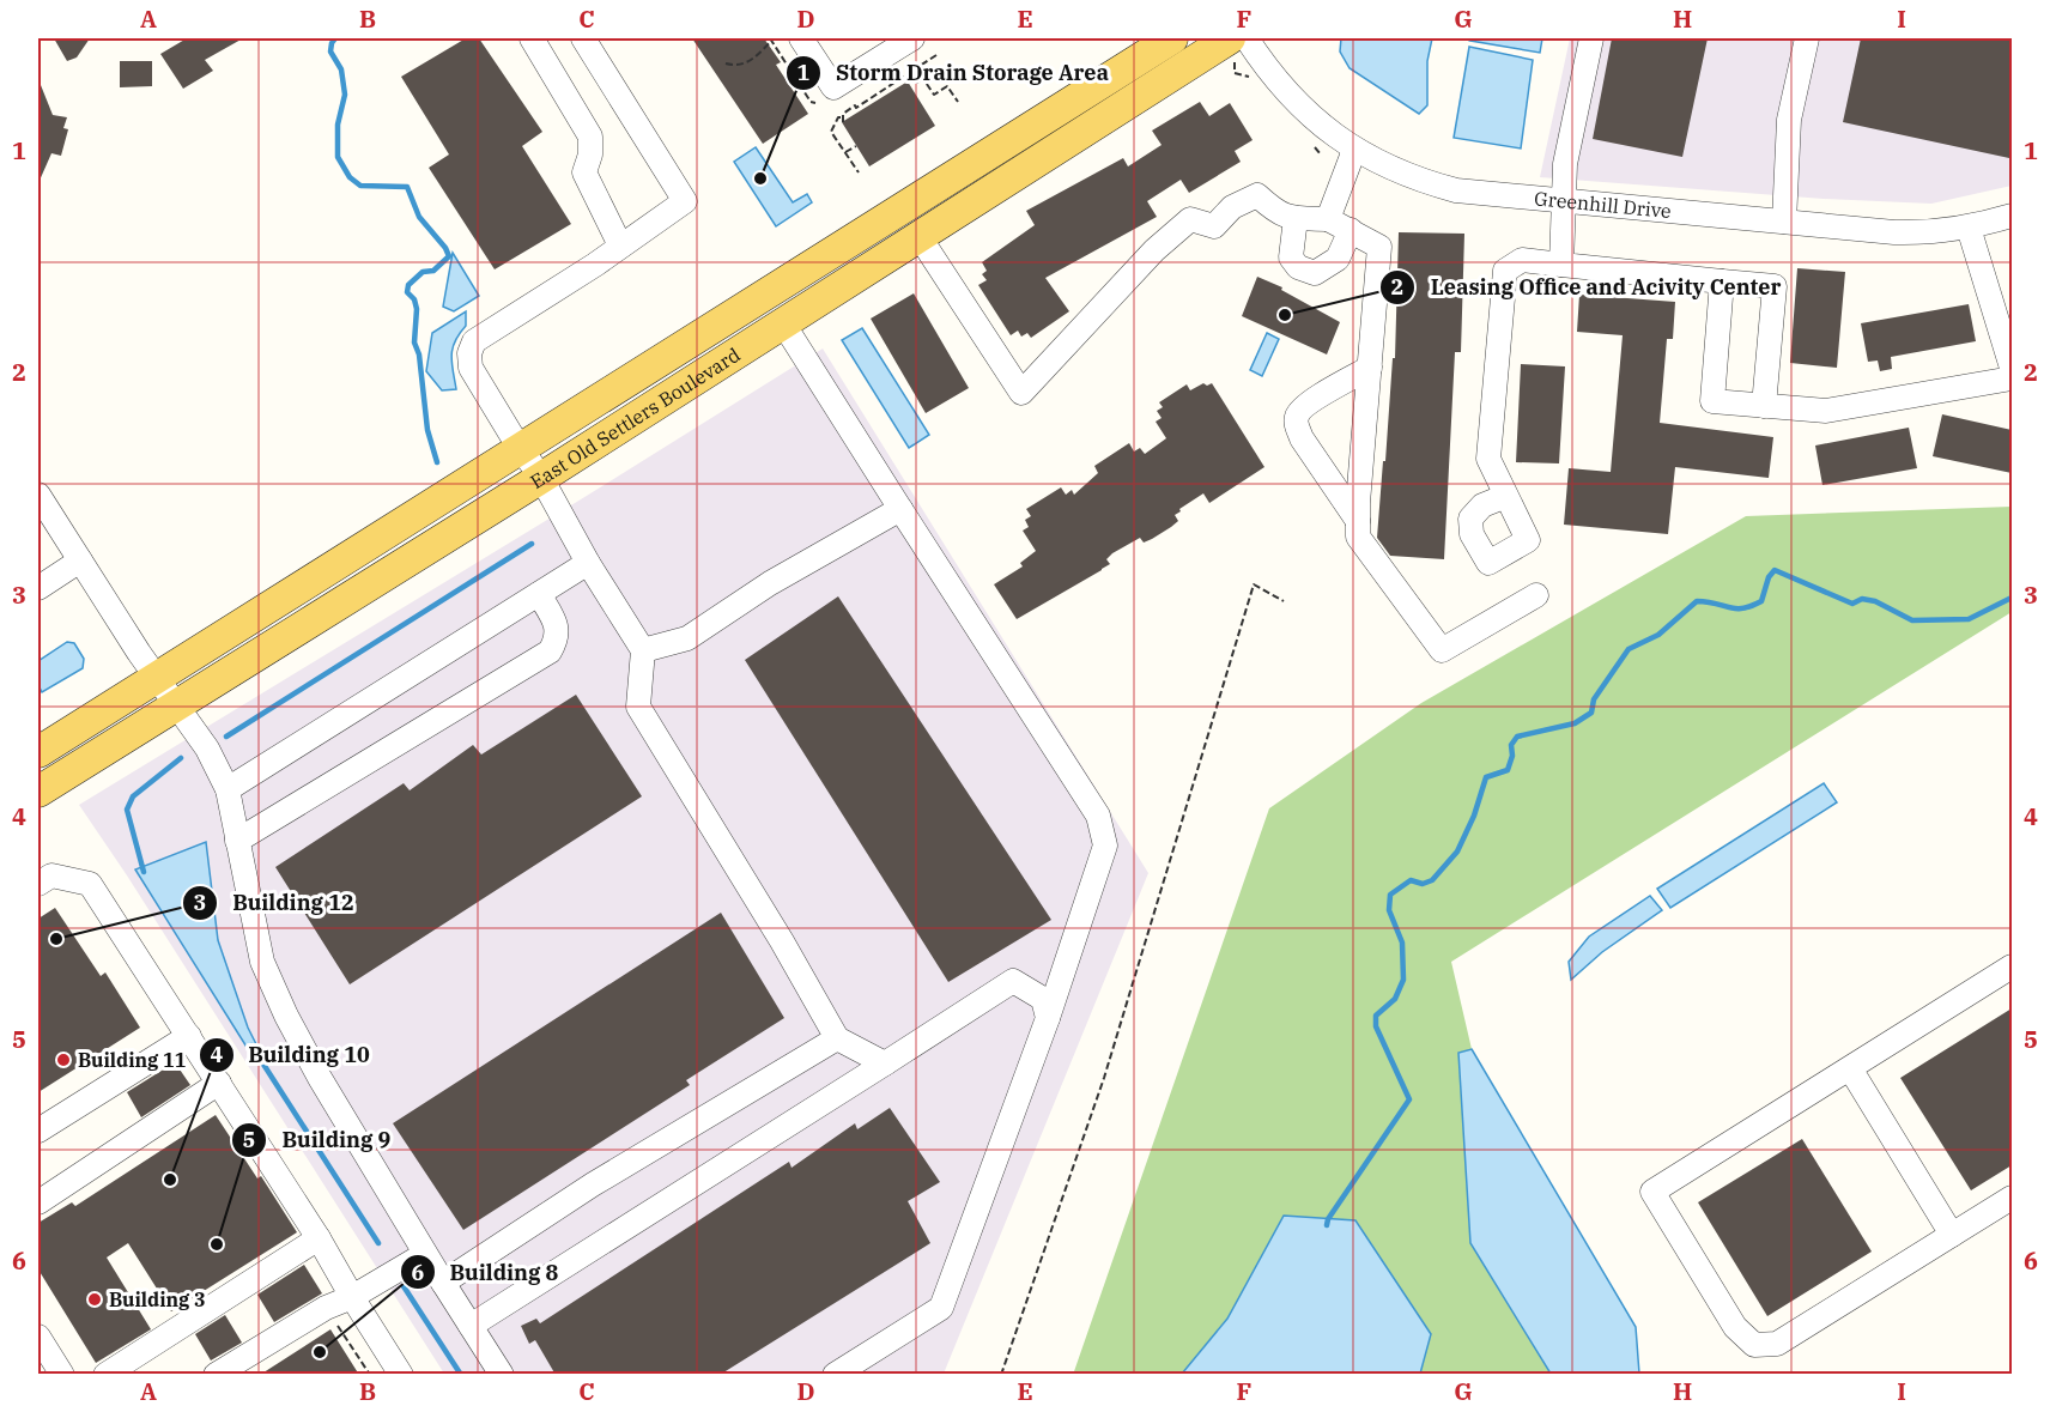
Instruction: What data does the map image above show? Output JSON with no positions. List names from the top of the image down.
{
  "streets": {
    "main road": ["East Old Settlers Boulevard"],
    "street": ["Greenhill Drive"]
  },
  "places": [
    "Storm Drain Storage Area",
    "Leasing Office and Acivity Center",
    "Building 12",
    "Building 11",
    "Building 10",
    "Building 9",
    "Building 3",
    "Building 8"
  ],
  "grid": {
    "columns": [
      "A",
      "B",
      "C",
      "D",
      "E",
      "F",
      "G",
      "H",
      "I"
    ],
    "rows": [
      "1",
      "2",
      "3",
      "4",
      "5",
      "6"
    ]
  }
}
